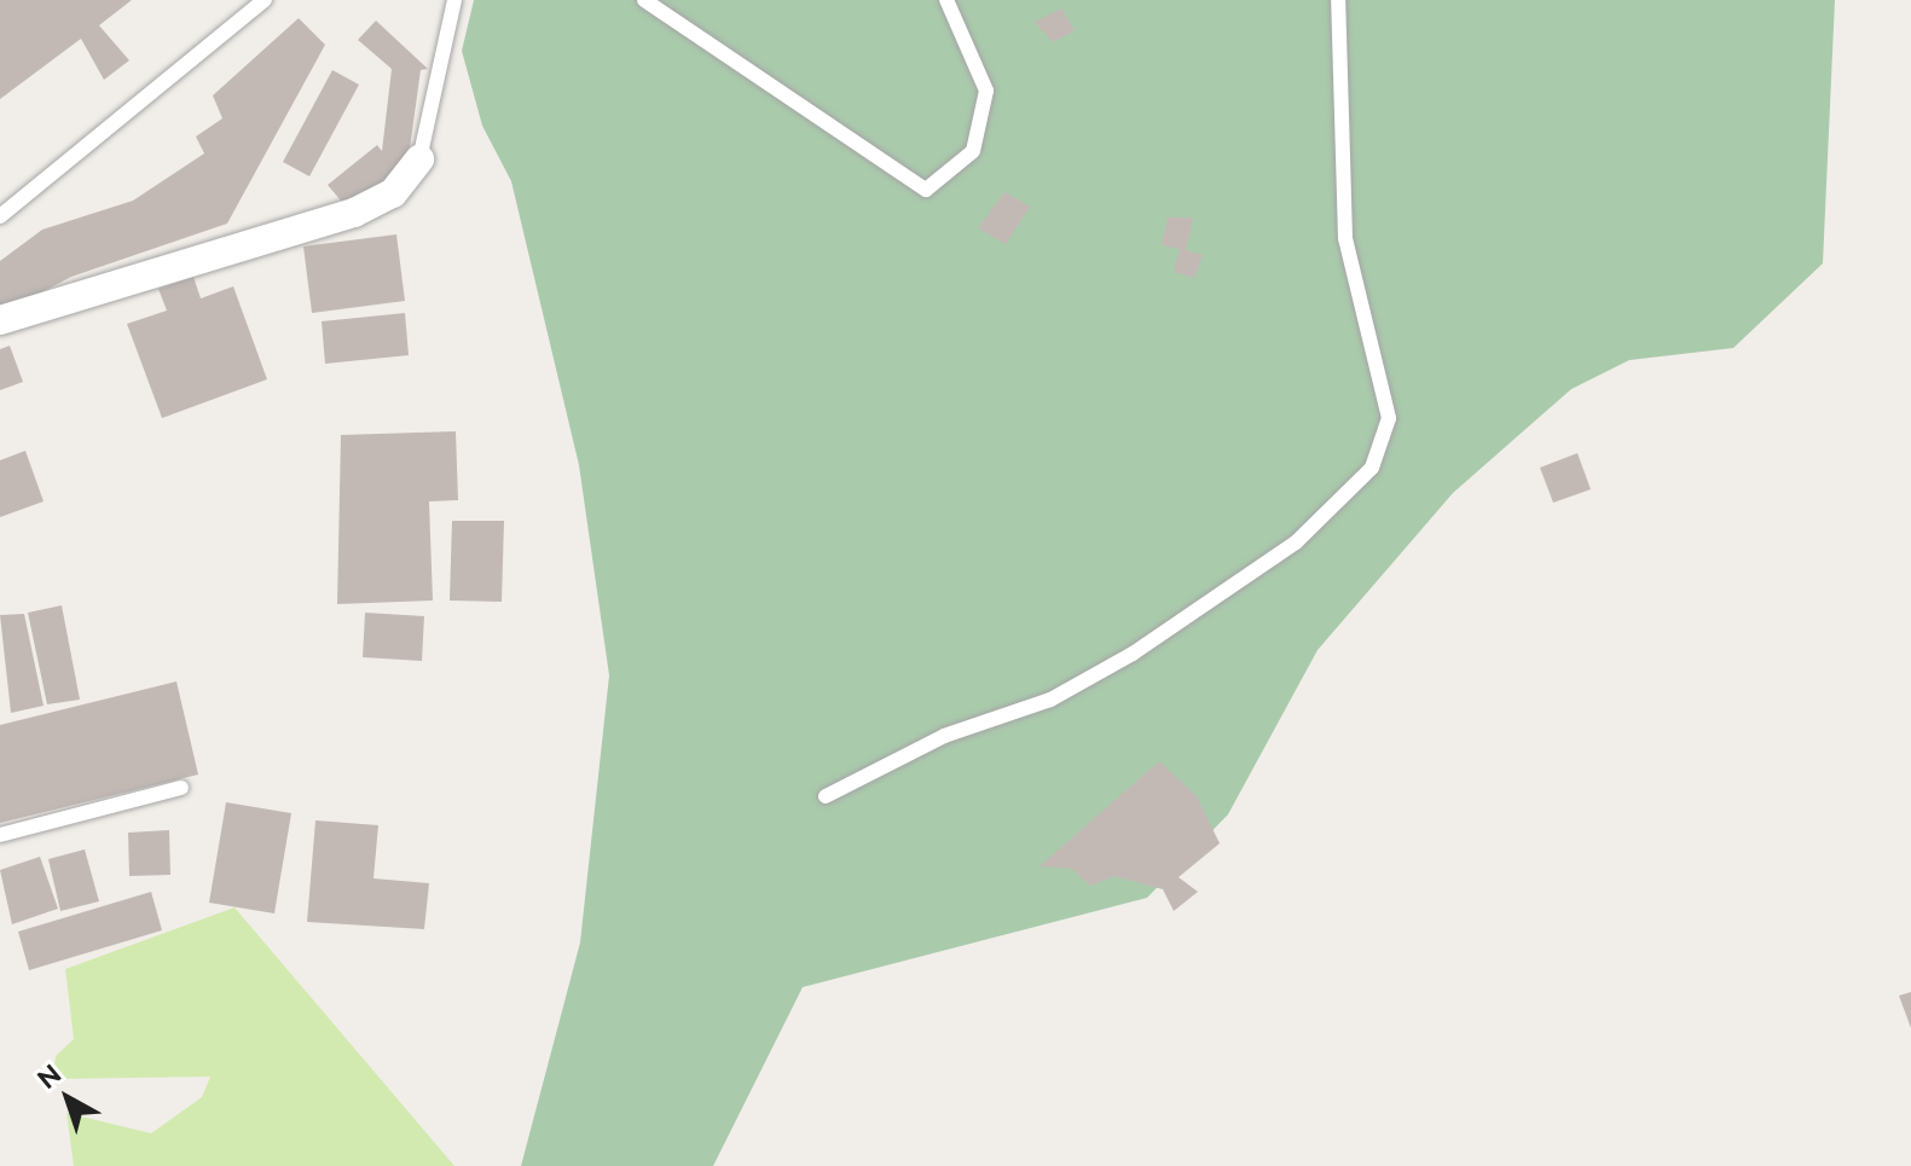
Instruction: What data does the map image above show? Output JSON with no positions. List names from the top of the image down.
{
  "north": "top left"
}
